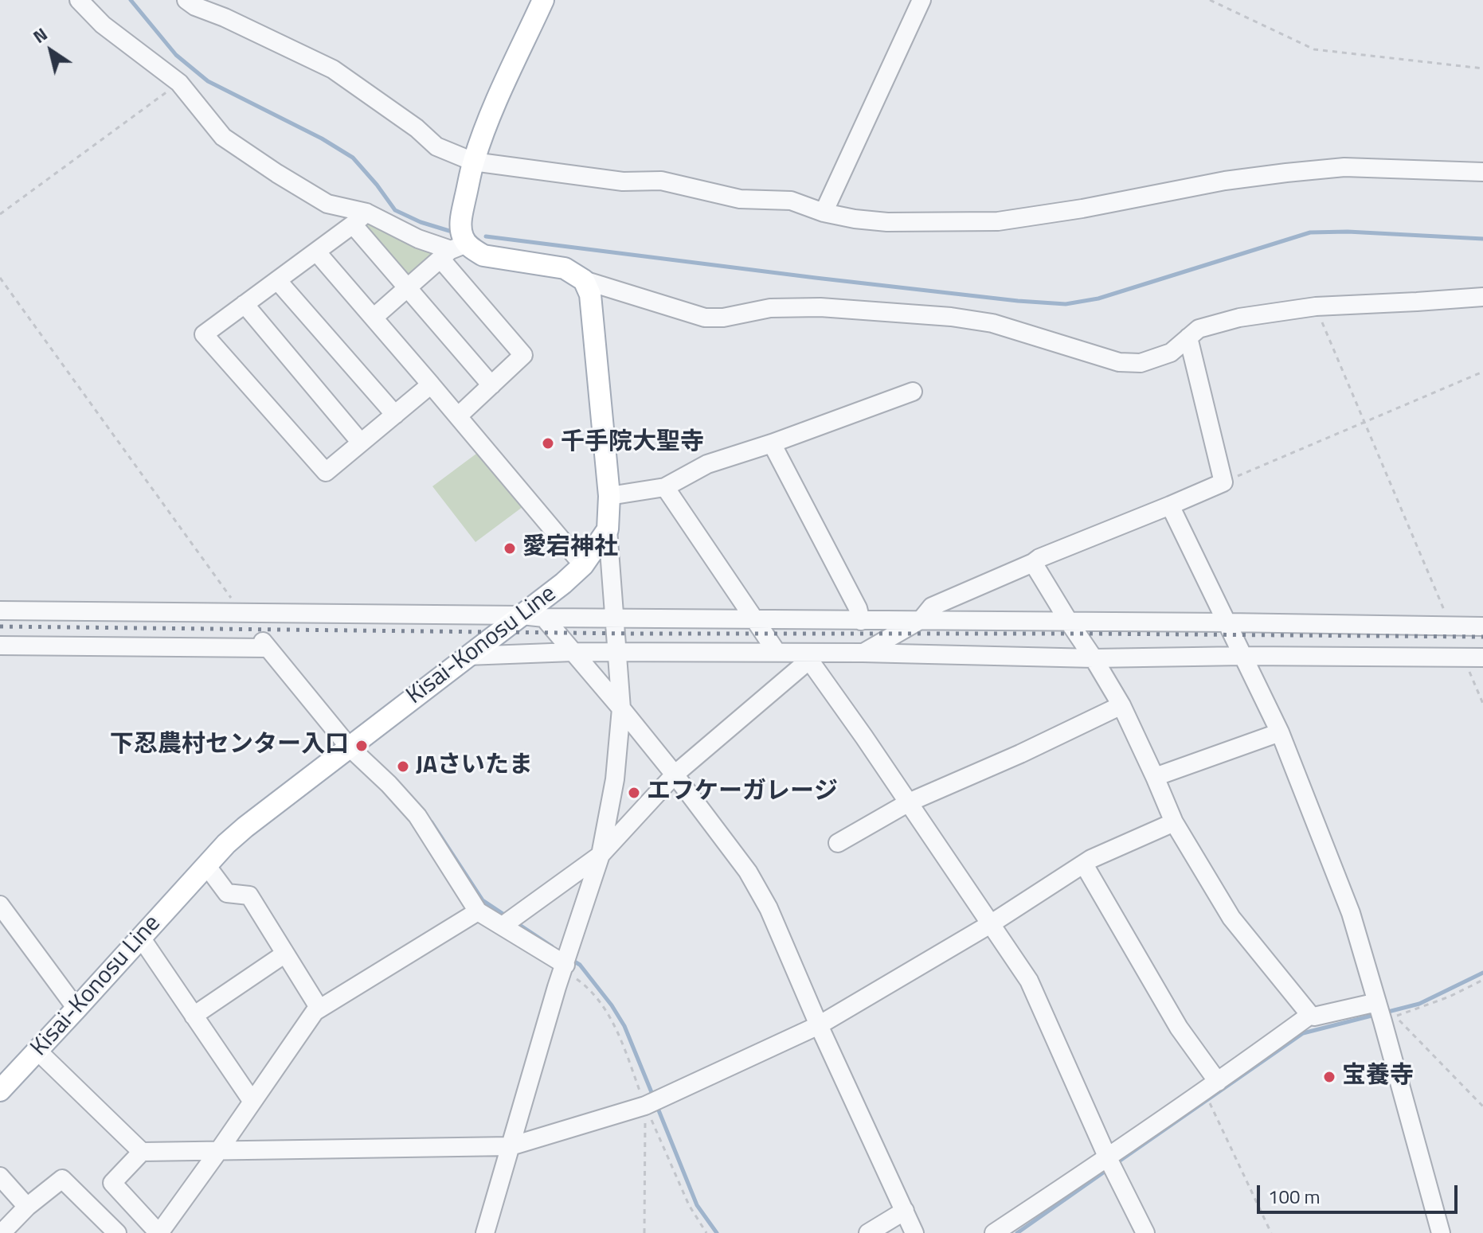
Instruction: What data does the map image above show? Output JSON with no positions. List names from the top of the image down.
{
  "streets": {
    "main road": ["Kisai-Konosu Line"]
  },
  "places": [
    "千手院大聖寺",
    "愛宕神社",
    "下忍農村センター入口",
    "JAさいたま",
    "エフケーガレージ",
    "宝養寺"
  ],
  "scale_bar": "100 m",
  "north": "top left"
}
